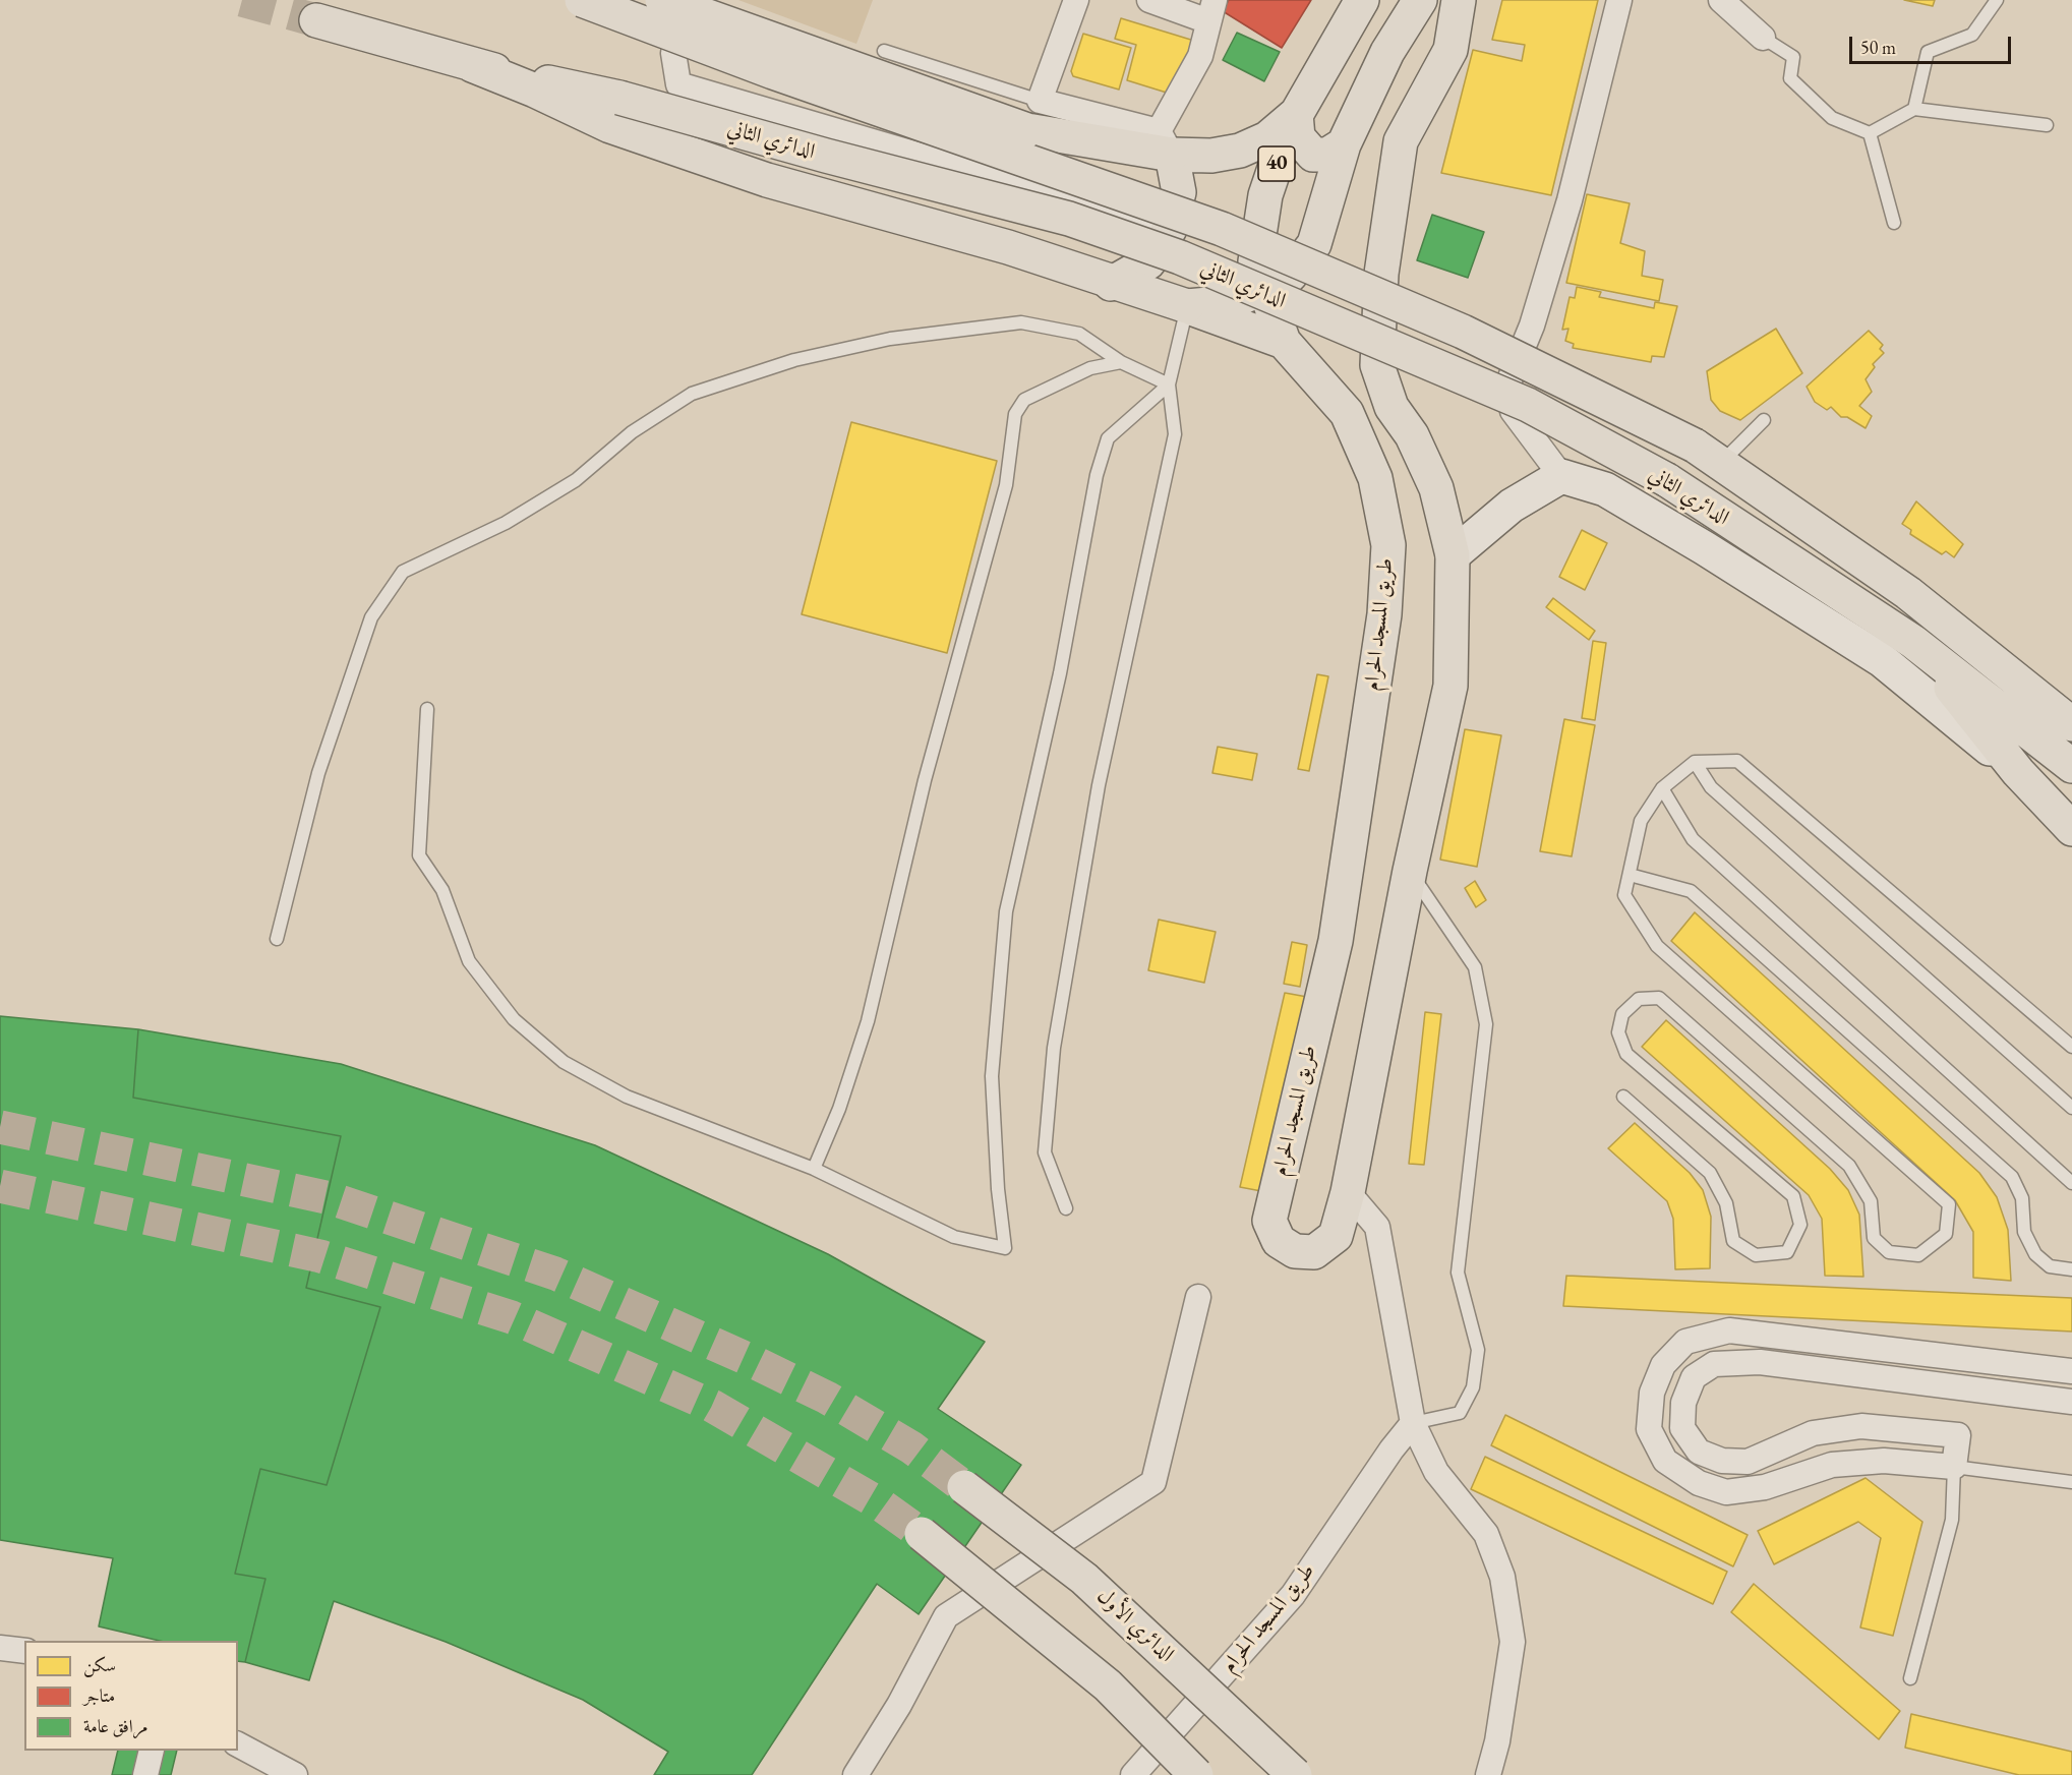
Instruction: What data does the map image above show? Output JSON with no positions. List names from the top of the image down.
{
  "streets": {
    "main road": [
      "الدائري الثاني",
      "40",
      "طريق المسجد الحرام",
      "الدائري الأول"
    ]
  },
  "legend": ["سكن", "متاجر", "مرافق عامة"],
  "scale_bar": "50 m"
}
